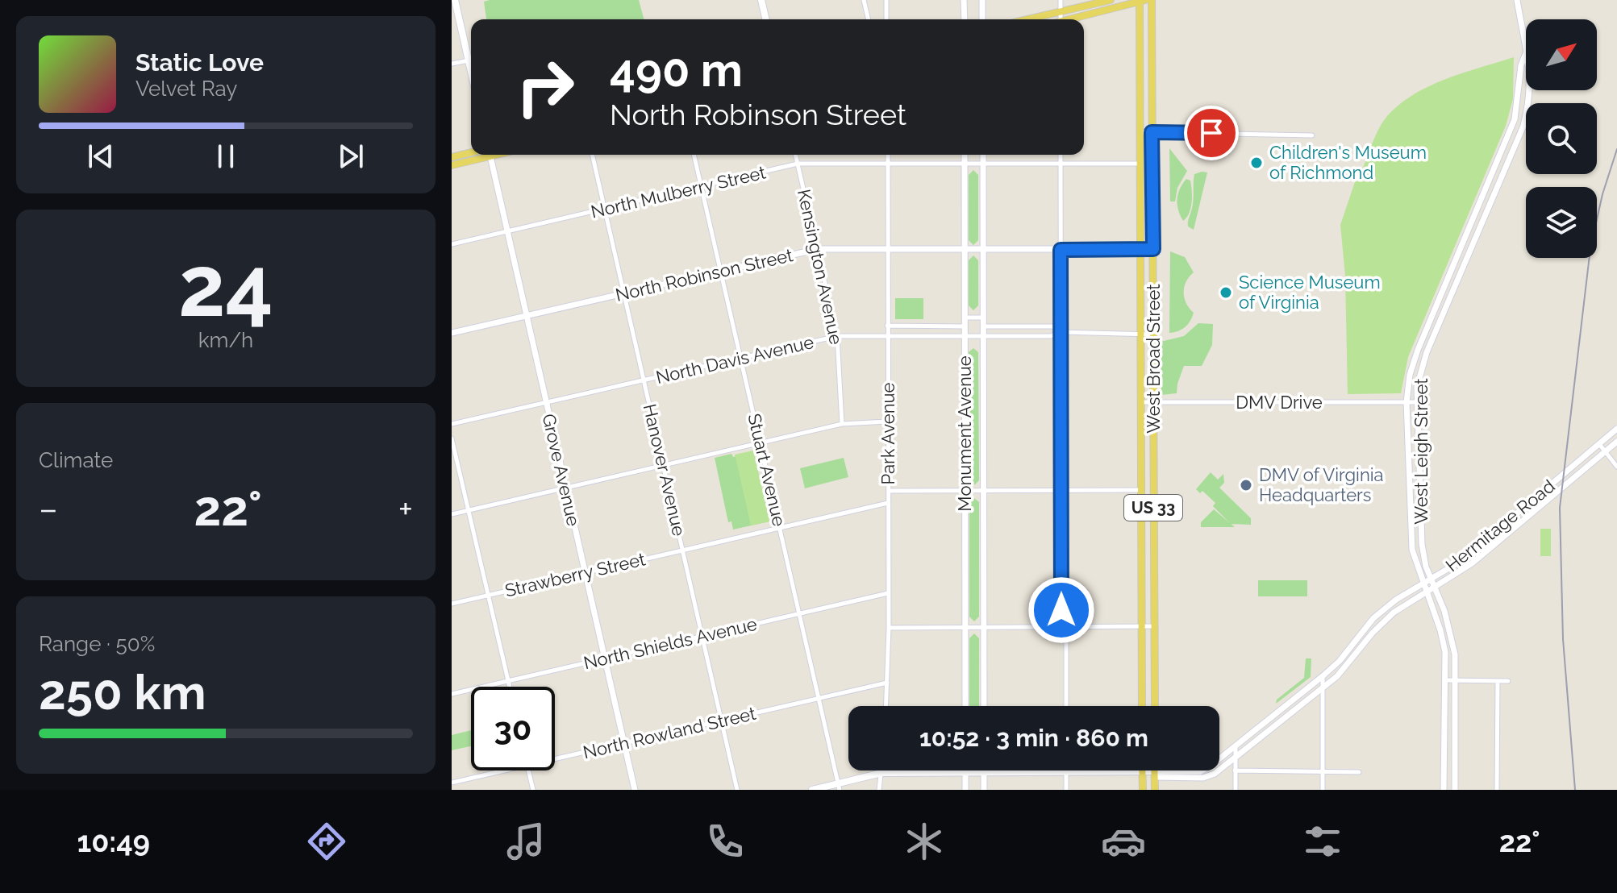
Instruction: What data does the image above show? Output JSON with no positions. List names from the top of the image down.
{
  "streets": {
    "main road": ["West Broad Street", "US 33"],
    "street": [
      "North Mulberry Street",
      "Kensington Avenue",
      "North Robinson Street",
      "North Davis Avenue",
      "DMV Drive",
      "Park Avenue",
      "Monument Avenue",
      "West Leigh Street",
      "Grove Avenue",
      "Hanover Avenue",
      "Stuart Avenue",
      "Hermitage Road",
      "Strawberry Street",
      "North Shields Avenue",
      "North Rowland Street"
    ]
  },
  "crossings": [
    ["North Mulberry Street", "Kensington Avenue"],
    ["North Mulberry Street", "West Broad Street"],
    ["North Mulberry Street", "Park Avenue"],
    ["North Mulberry Street", "Monument Avenue"],
    ["North Mulberry Street", "Grove Avenue"],
    ["North Mulberry Street", "Hanover Avenue"],
    ["North Mulberry Street", "Stuart Avenue"],
    ["Kensington Avenue", "North Robinson Street"],
    ["Kensington Avenue", "North Davis Avenue"],
    ["North Robinson Street", "West Broad Street"],
    ["North Robinson Street", "Park Avenue"],
    ["North Robinson Street", "Monument Avenue"],
    ["North Robinson Street", "Grove Avenue"],
    ["North Robinson Street", "Hanover Avenue"],
    ["North Robinson Street", "Stuart Avenue"],
    ["West Broad Street", "North Davis Avenue"],
    ["West Broad Street", "DMV Drive"],
    ["North Davis Avenue", "Park Avenue"],
    ["North Davis Avenue", "Monument Avenue"],
    ["North Davis Avenue", "Grove Avenue"],
    ["North Davis Avenue", "Hanover Avenue"],
    ["North Davis Avenue", "Stuart Avenue"],
    ["DMV Drive", "West Leigh Street"],
    ["Park Avenue", "Strawberry Street"],
    ["Park Avenue", "North Shields Avenue"],
    ["Park Avenue", "North Rowland Street"],
    ["West Leigh Street", "Hermitage Road"],
    ["Grove Avenue", "Strawberry Street"],
    ["Grove Avenue", "North Shields Avenue"],
    ["Grove Avenue", "North Rowland Street"],
    ["Hanover Avenue", "Strawberry Street"],
    ["Hanover Avenue", "North Shields Avenue"],
    ["Hanover Avenue", "North Rowland Street"],
    ["Stuart Avenue", "Strawberry Street"],
    ["Stuart Avenue", "North Shields Avenue"],
    ["Stuart Avenue", "North Rowland Street"]
  ],
  "places": ["Children's Museum of Richmond", "Science Museum of Virginia", "DMV of Virginia Headquarters"],
  "north": "top right",
  "page": {
    "turn": ["490 m", "North Robinson Street"],
    "song": ["Static Love", "Velvet Ray"],
    "tile": [
      ["24", "km/h"],
      "Climate",
      ["Range · 50%", "250 km"]
    ],
    "heat": ["−", "22°", "+"],
    "limit": "30",
    "trip": "10:52 · 3 min · 860 m",
    "tabs": ["10:49", "22°"]
  }
}
